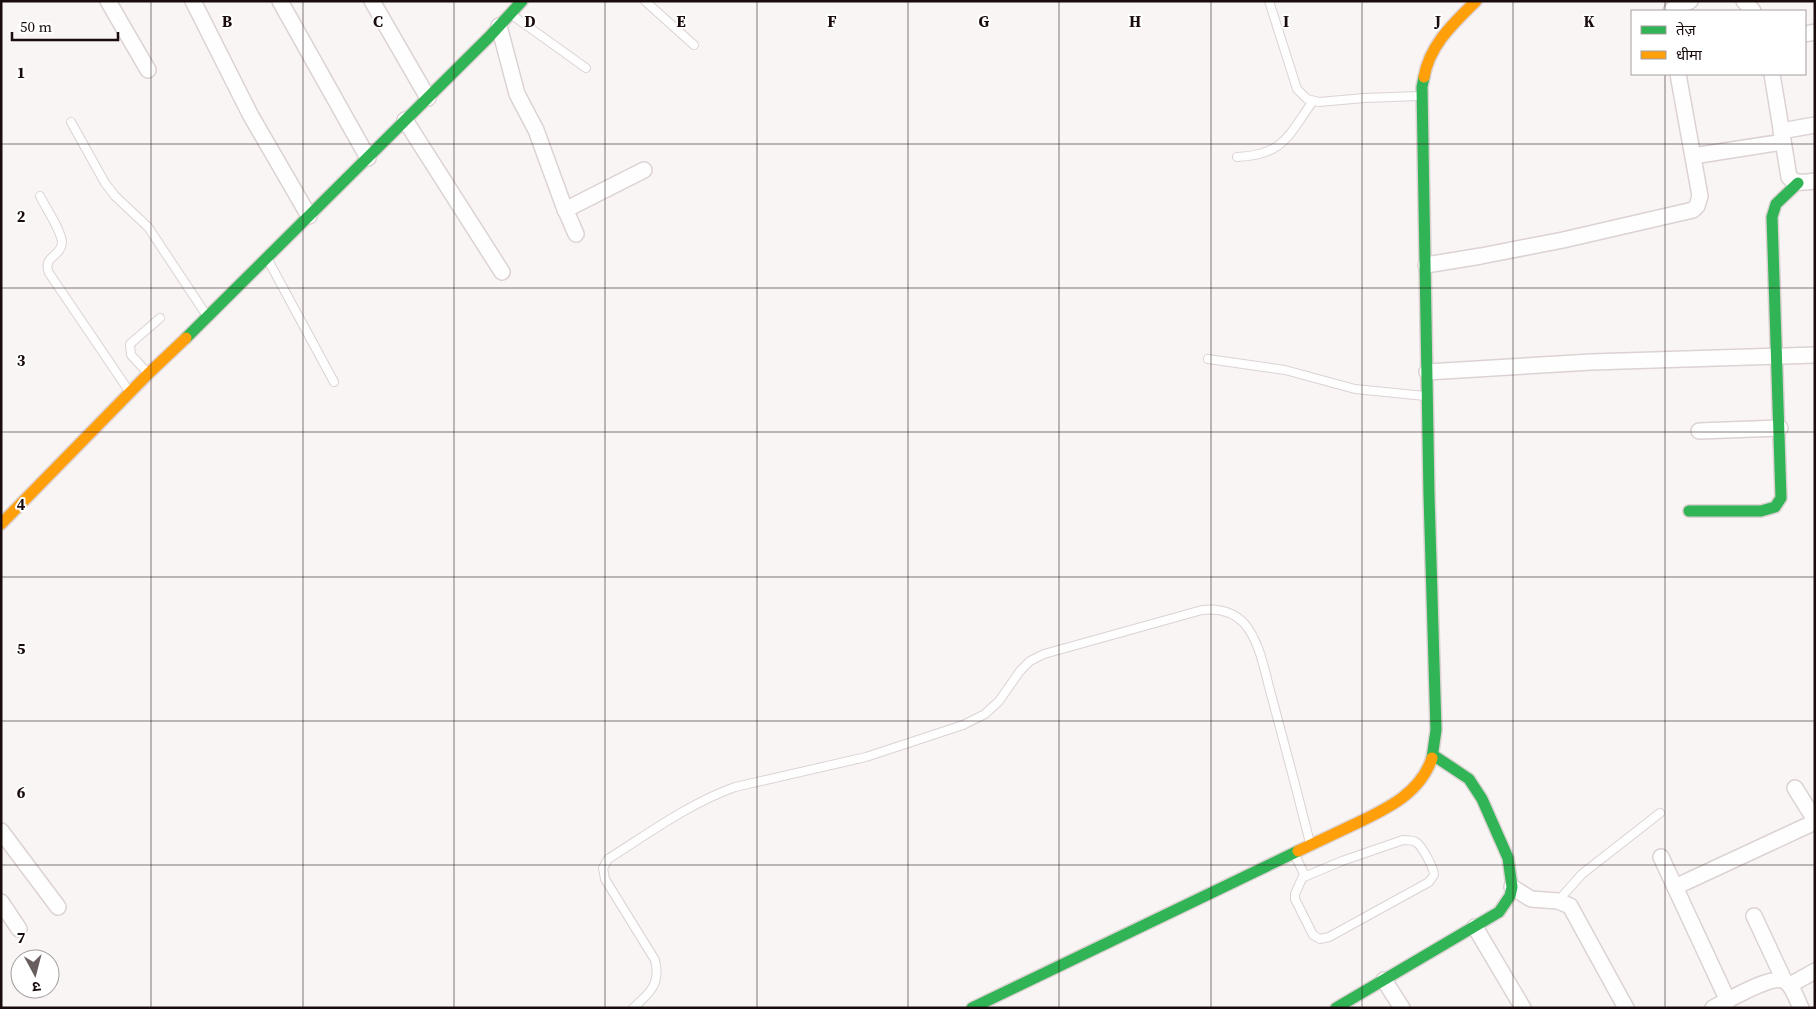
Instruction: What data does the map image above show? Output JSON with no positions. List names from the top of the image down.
{
  "legend": ["तेज़", "धीमा"],
  "scale_bar": "50 m",
  "north": "bottom",
  "grid": {
    "columns": [
      "B",
      "C",
      "D",
      "E",
      "F",
      "G",
      "H",
      "I",
      "J",
      "K"
    ],
    "rows": [
      "1",
      "2",
      "3",
      "4",
      "5",
      "6",
      "7"
    ]
  }
}
